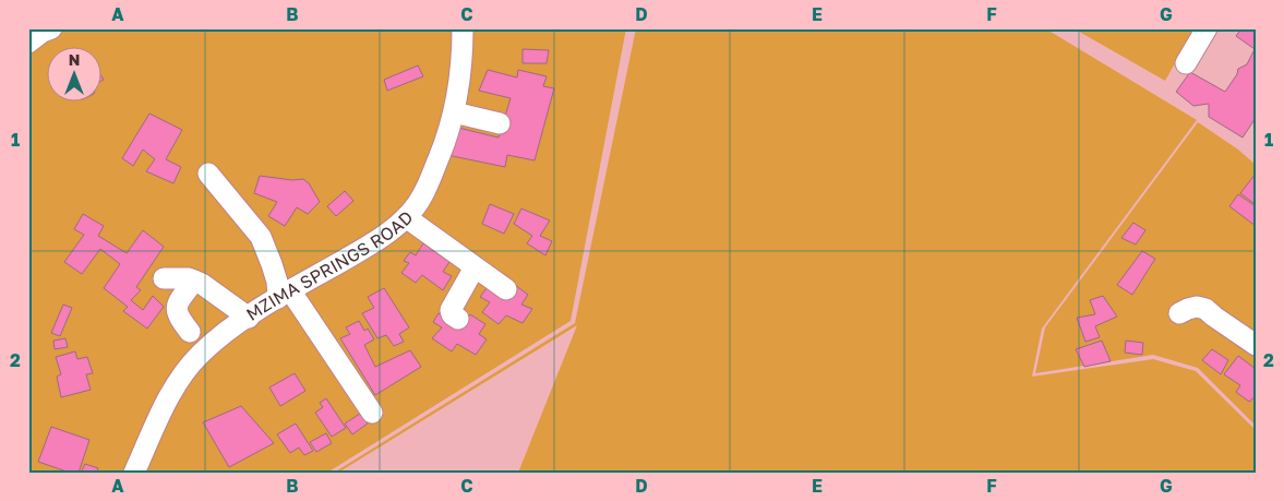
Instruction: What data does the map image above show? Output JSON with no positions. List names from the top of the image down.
{
  "streets": {
    "street": ["MZIMA SPRINGS ROAD"]
  },
  "north": "top",
  "grid": {
    "columns": [
      "A",
      "B",
      "C",
      "D",
      "E",
      "F",
      "G"
    ],
    "rows": ["1", "2"]
  }
}
